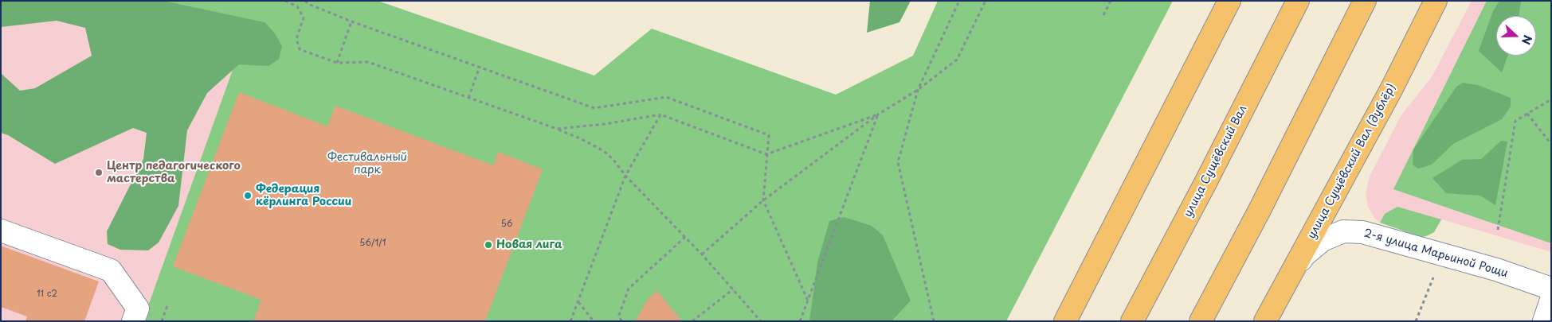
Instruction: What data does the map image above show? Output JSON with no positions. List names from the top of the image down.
{
  "streets": {
    "main road": ["улица Сущёвский Вал", "улица Сущёвский Вал (дублёр)"],
    "street": ["2-я улица Марьиной Рощи"]
  },
  "crossings": [
    ["улица Сущёвский Вал (дублёр)", "2-я улица Марьиной Рощи"]
  ],
  "parks": ["Фестивальный парк"],
  "places": ["Центр педагогического мастерства", "Федерация кёрлинга России", "Новая лига"],
  "house_numbers": ["56", "56/1/1", "11 с2"],
  "north": "right"
}
